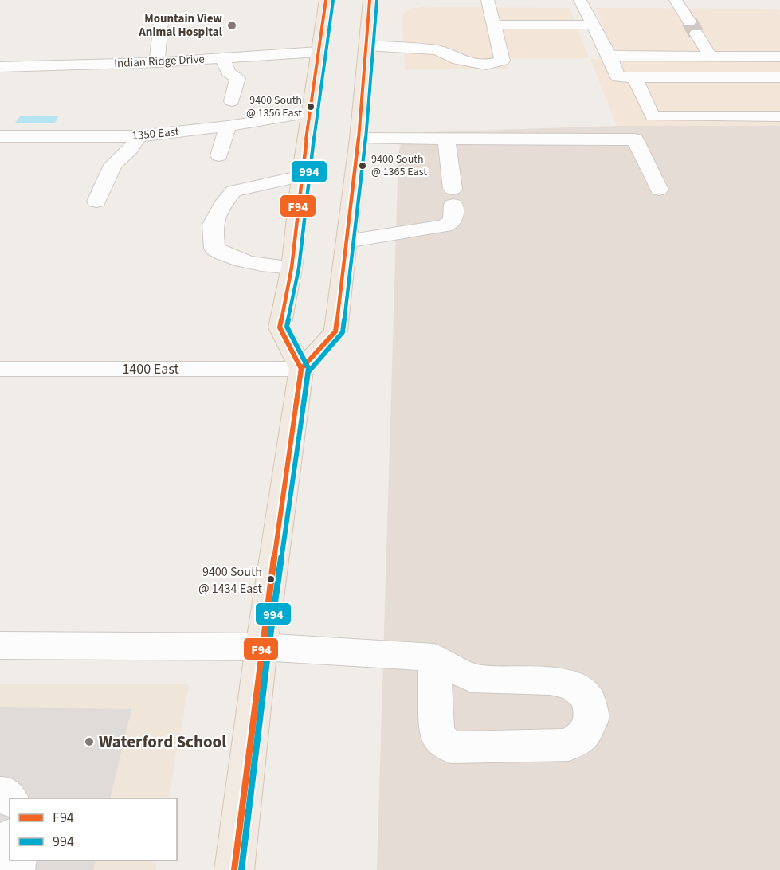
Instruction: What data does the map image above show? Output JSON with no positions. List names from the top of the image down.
{
  "streets": {
    "street": ["Indian Ridge Drive", "1350 East", "1400 East"]
  },
  "places": [
    "Mountain View Animal Hospital",
    "9400 South @ 1356 East",
    "9400 South @ 1365 East",
    "9400 South @ 1434 East",
    "Waterford School"
  ],
  "lines": ["transit line F94", "transit line 994"],
  "legend": ["F94", "994"]
}
